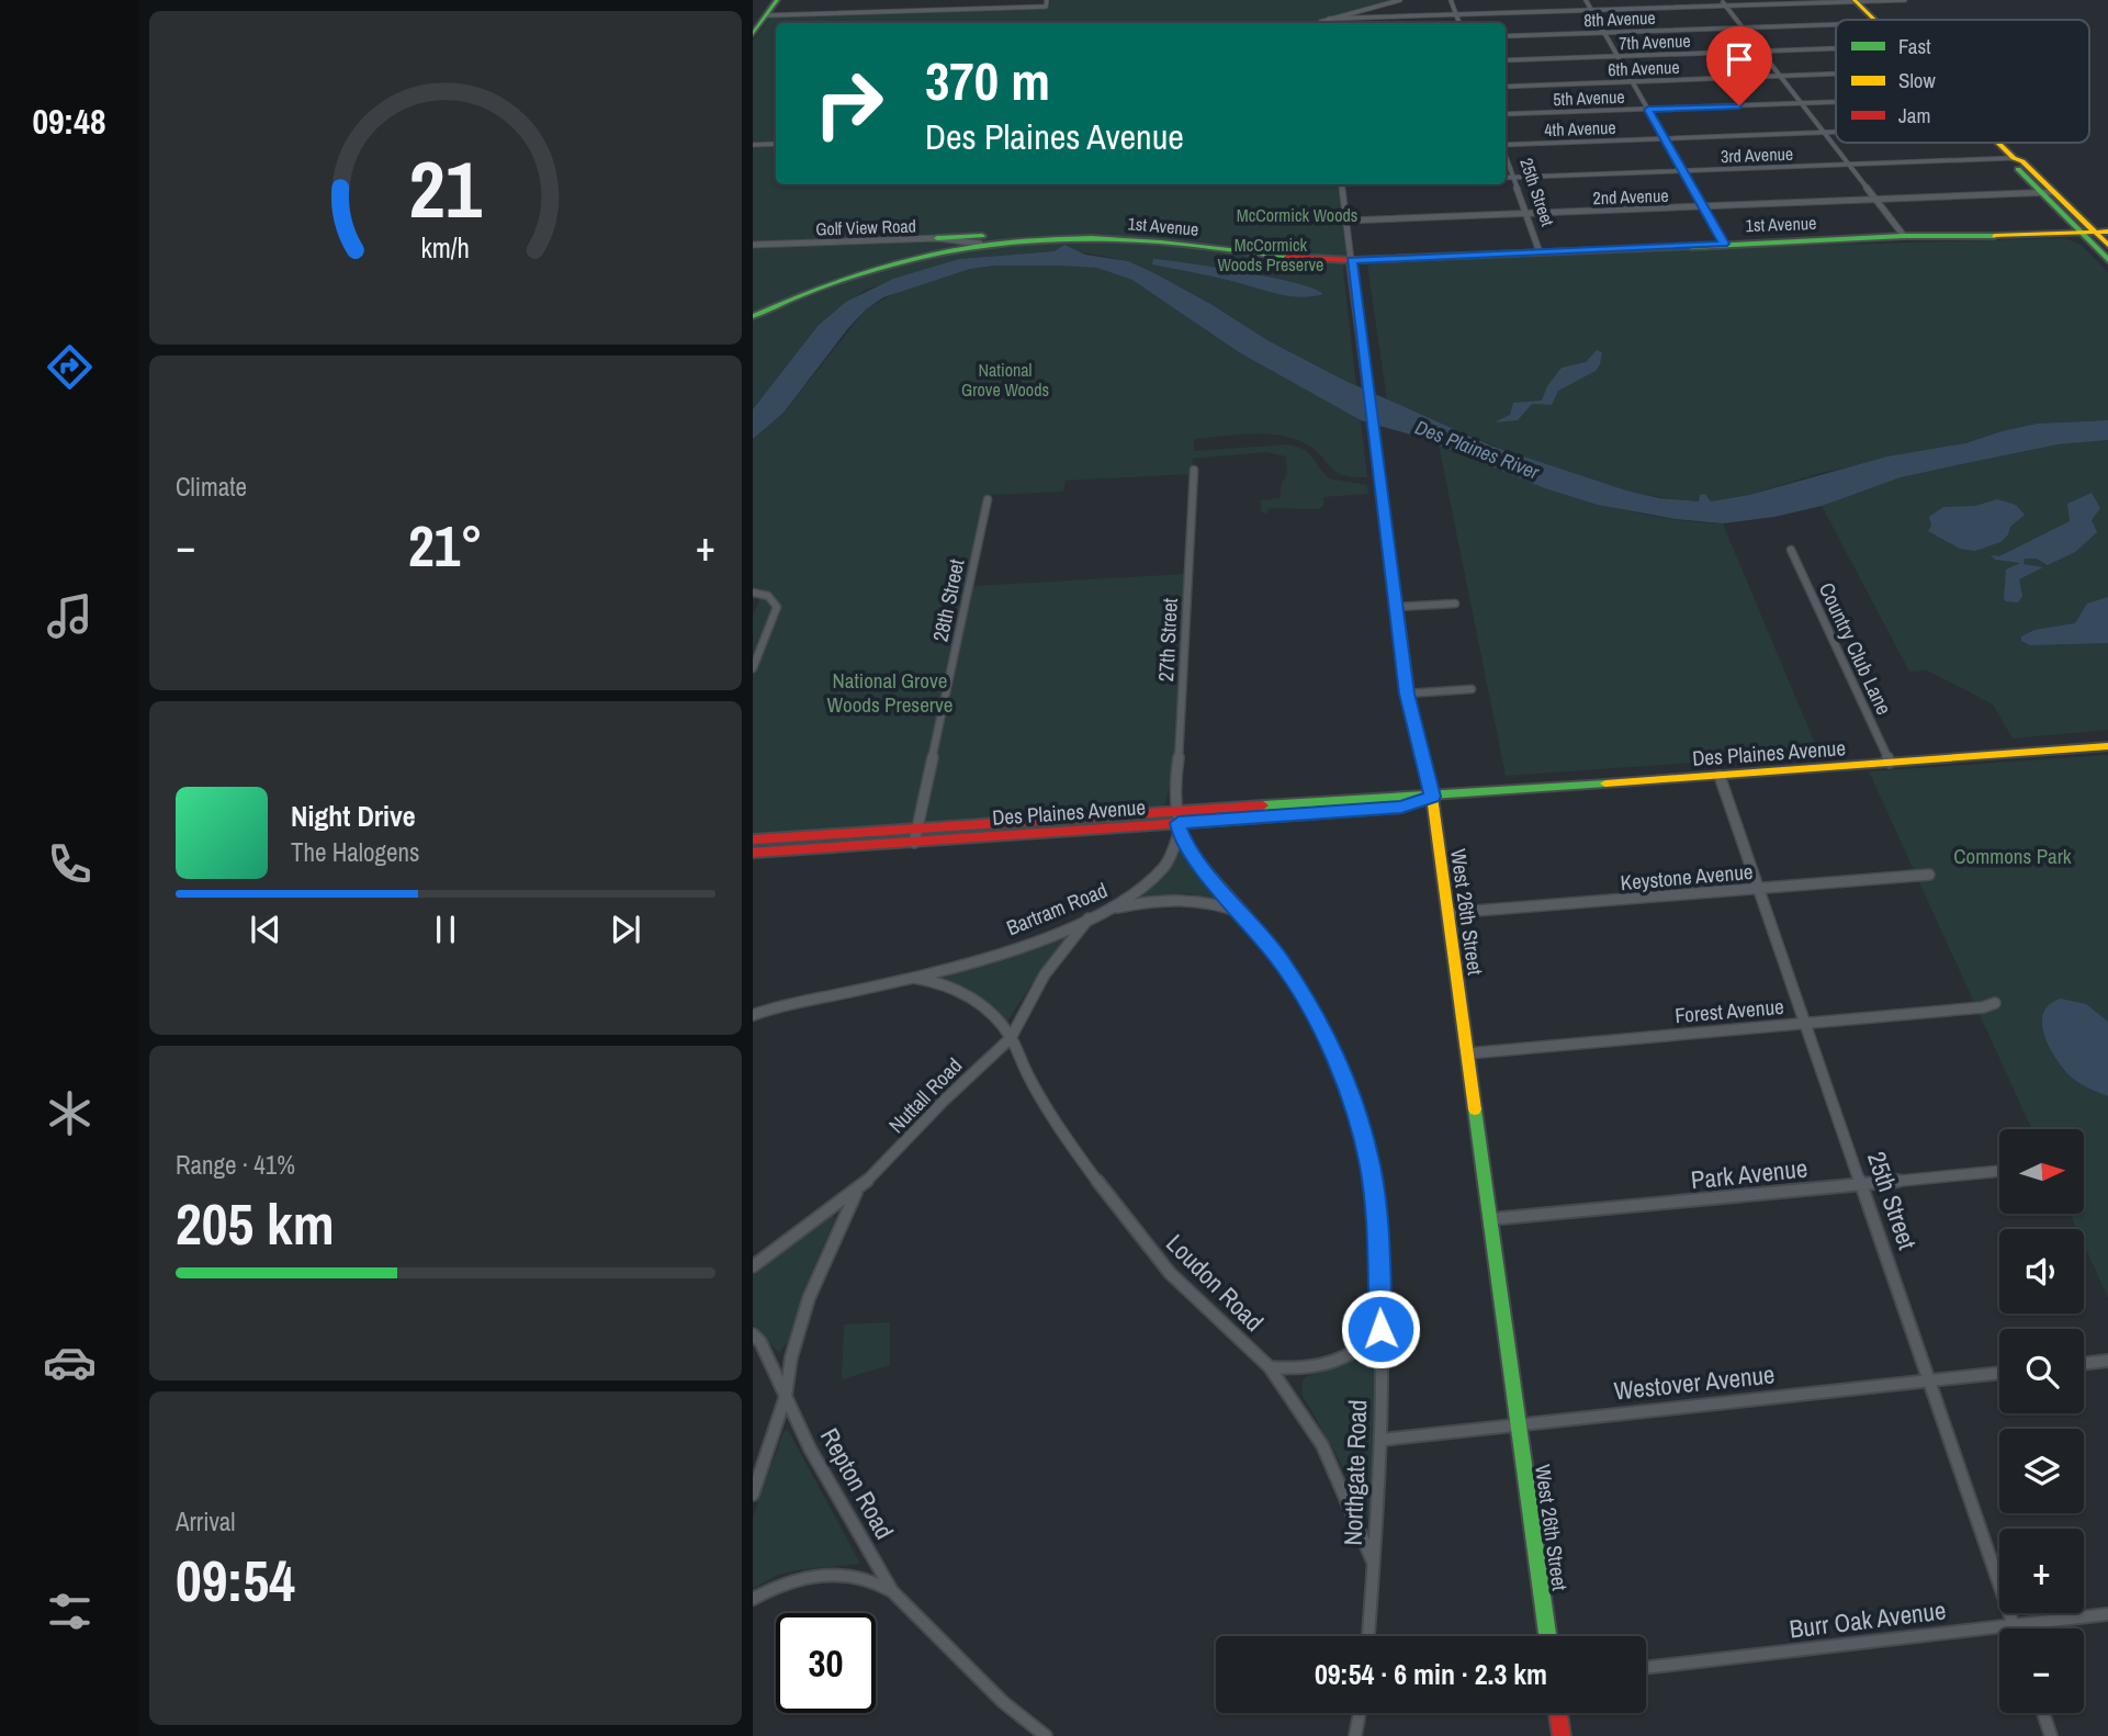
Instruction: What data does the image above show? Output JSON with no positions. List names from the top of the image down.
{
  "streets": {
    "main road": ["1st Avenue", "Des Plaines Avenue", "West 26th Street"],
    "street": [
      "8th Avenue",
      "7th Avenue",
      "6th Avenue",
      "5th Avenue",
      "4th Avenue",
      "3rd Avenue",
      "25th Street",
      "2nd Avenue",
      "Golf View Road",
      "28th Street",
      "27th Street",
      "Country Club Lane",
      "Keystone Avenue",
      "Bartram Road",
      "Forest Avenue",
      "Nuttall Road",
      "Park Avenue",
      "Loudon Road",
      "Westover Avenue",
      "Northgate Road",
      "Repton Road",
      "Burr Oak Avenue"
    ]
  },
  "crossings": [
    ["3rd Avenue", "25th Street"],
    ["25th Street", "2nd Avenue"],
    ["25th Street", "1st Avenue"],
    ["25th Street", "Des Plaines Avenue"],
    ["25th Street", "Keystone Avenue"],
    ["25th Street", "Forest Avenue"],
    ["25th Street", "Park Avenue"],
    ["25th Street", "Westover Avenue"],
    ["25th Street", "Burr Oak Avenue"],
    ["2nd Avenue", "West 26th Street"],
    ["1st Avenue", "Golf View Road"],
    ["1st Avenue", "West 26th Street"],
    ["28th Street", "Des Plaines Avenue"],
    ["27th Street", "Des Plaines Avenue"],
    ["27th Street", "Bartram Road"],
    ["27th Street", "Northgate Road"],
    ["Country Club Lane", "Des Plaines Avenue"],
    ["Des Plaines Avenue", "Bartram Road"],
    ["Des Plaines Avenue", "West 26th Street"],
    ["Des Plaines Avenue", "Northgate Road"],
    ["Keystone Avenue", "West 26th Street"],
    ["Bartram Road", "Nuttall Road"],
    ["Bartram Road", "Loudon Road"],
    ["Bartram Road", "Northgate Road"],
    ["West 26th Street", "Forest Avenue"],
    ["West 26th Street", "Park Avenue"],
    ["West 26th Street", "Westover Avenue"],
    ["Nuttall Road", "Loudon Road"],
    ["Loudon Road", "Northgate Road"],
    ["Westover Avenue", "Northgate Road"]
  ],
  "water": ["Des Plaines River"],
  "parks": [
    "McCormick Woods",
    "McCormick Woods Preserve",
    "National Grove Woods",
    "National Grove Woods Preserve",
    "Commons Park"
  ],
  "legend": ["Fast", "Slow", "Jam"],
  "north": "right",
  "page": {
    "tabs": "09:48",
    "turn": ["370 m", "Des Plaines Avenue"],
    "tile": [
      "Climate",
      ["Range · 41%", "205 km"],
      ["Arrival", "09:54"]
    ],
    "heat": ["−", "21°", "+"],
    "song": ["Night Drive", "The Halogens"],
    "map_buttons": ["+", "−"],
    "limit": "30",
    "trip": "09:54 · 6 min · 2.3 km",
    "gauge": ["21", "km/h"]
  }
}
